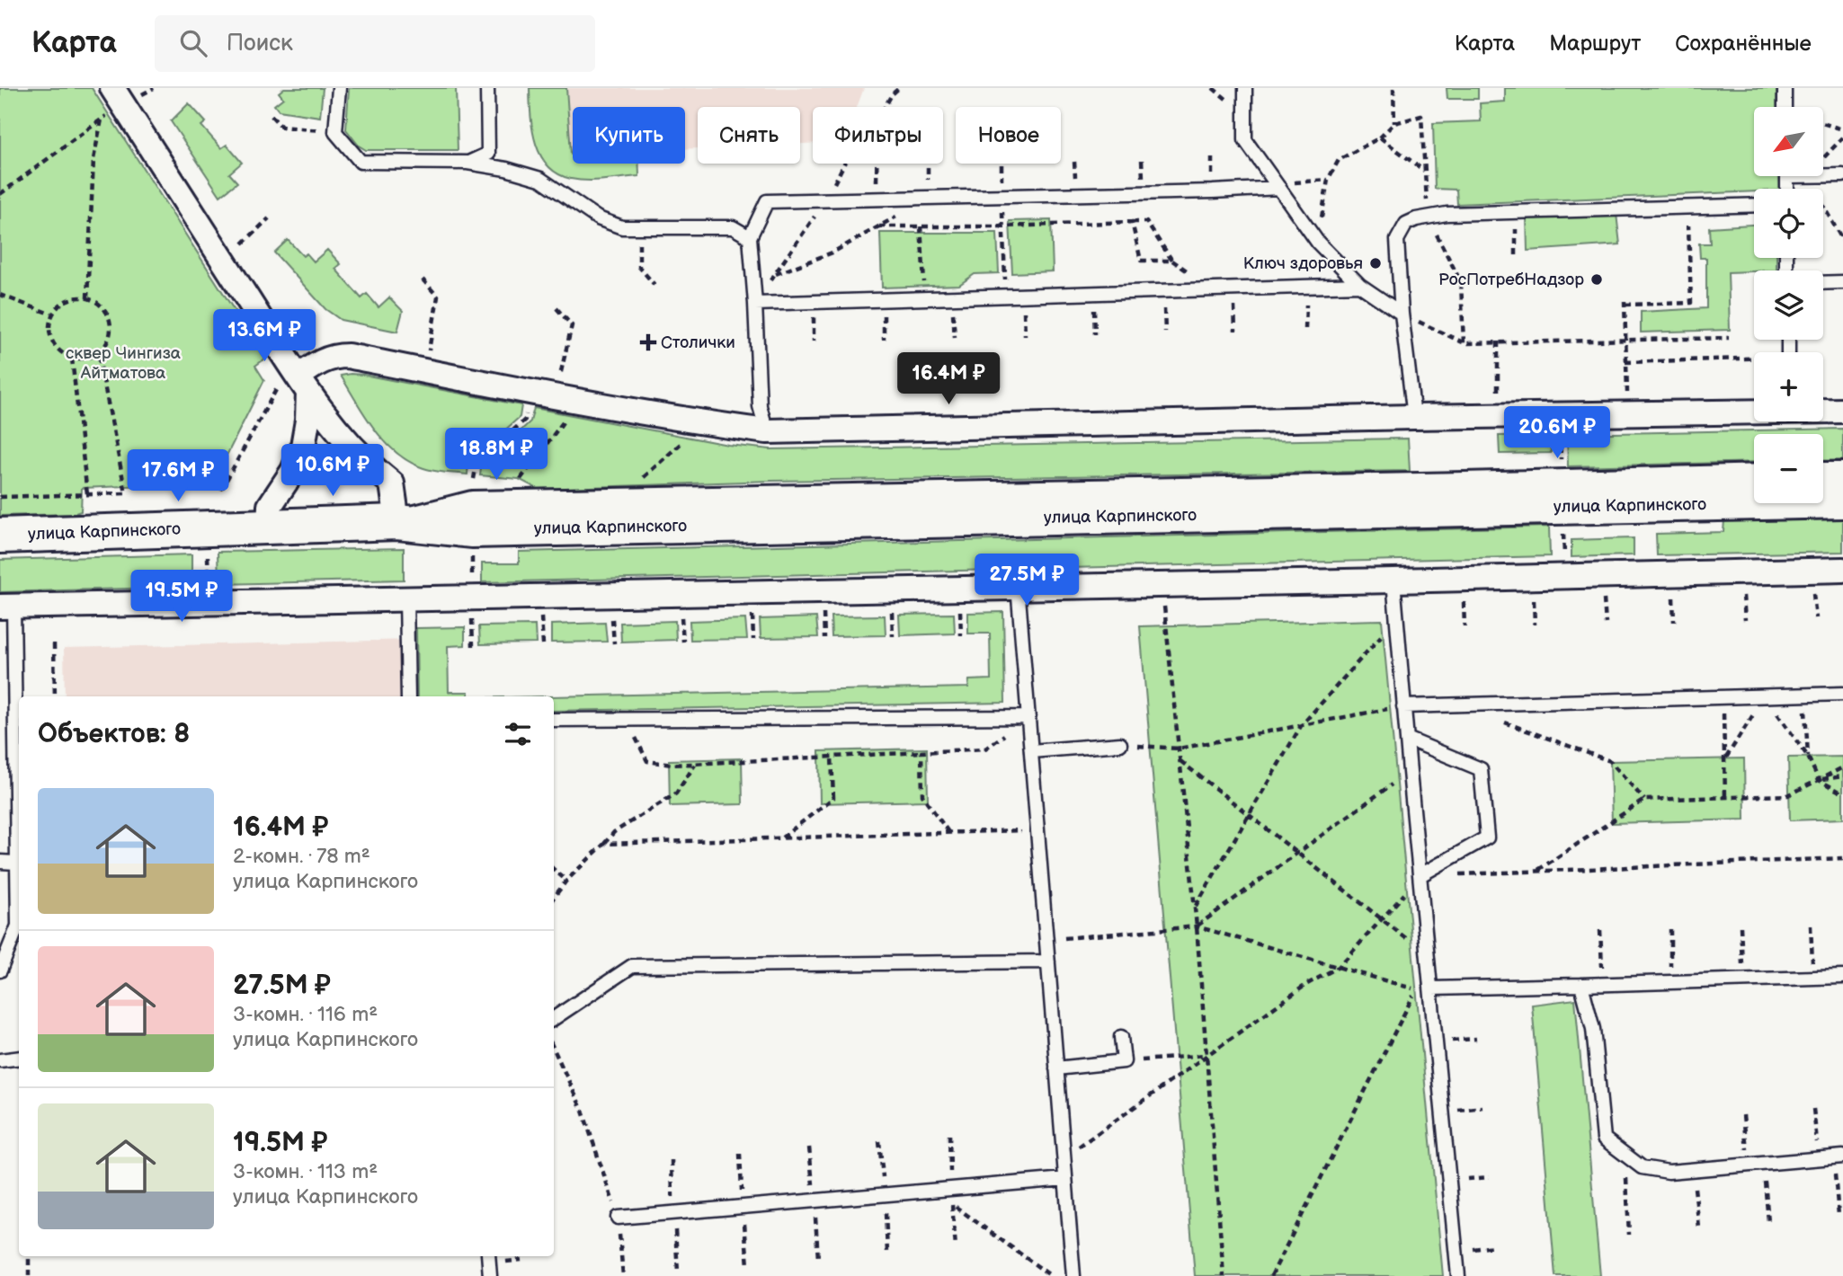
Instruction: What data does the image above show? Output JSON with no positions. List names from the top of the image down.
{
  "streets": {
    "street": ["улица Карпинского"]
  },
  "parks": ["сквер Чингиза Айтматова"],
  "places": {
    "other": ["Ключ здоровья", "РосПотребНадзор"],
    "health": ["Столички"]
  },
  "north": "bottom left",
  "page": {
    "header": "Карта",
    "search": "Поиск",
    "nav": ["Карта", "Маршрут", "Сохранённые"],
    "map_buttons": ["+", "−"],
    "chip": [
      "Купить",
      "Снять",
      "Фильтры",
      "Новое"
    ],
    "price": [
      "13.6M ₽",
      "16.4M ₽",
      "20.6M ₽",
      "18.8M ₽",
      "10.6M ₽",
      "17.6M ₽",
      "27.5M ₽",
      "19.5M ₽"
    ],
    "heading": "Объектов: 8",
    "list": [
      {
        "name": "16.4M ₽",
        "note": "2-комн. · 78 m² · улица Карпинского"
      },
      {
        "name": "27.5M ₽",
        "note": "3-комн. · 116 m² · улица Карпинского"
      },
      {
        "name": "19.5M ₽",
        "note": "3-комн. · 113 m² · улица Карпинского"
      }
    ]
  }
}
